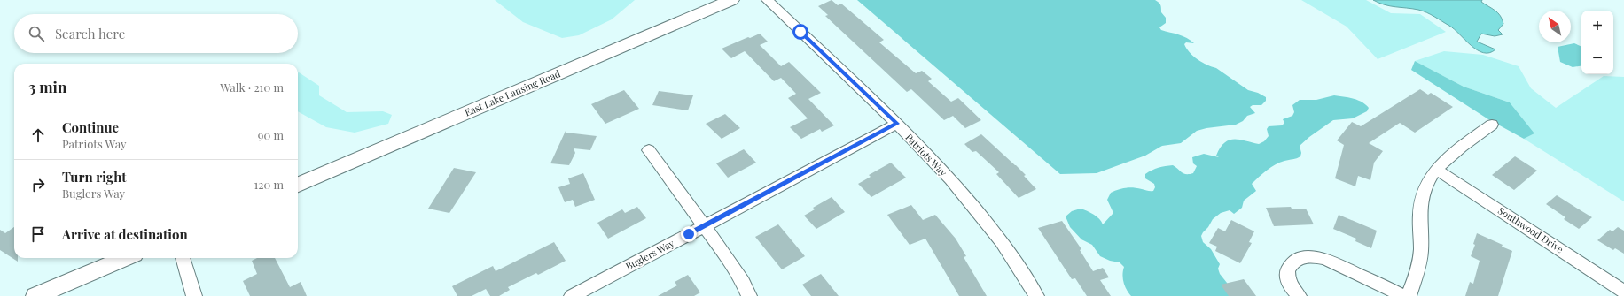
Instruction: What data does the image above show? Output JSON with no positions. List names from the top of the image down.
{
  "streets": {
    "main road": ["East Lake Lansing Road"],
    "street": ["Patriots Way", "Southwood Drive", "Buglers Way"]
  },
  "crossings": [
    ["Patriots Way", "Buglers Way"]
  ],
  "north": "top left",
  "page": {
    "map_buttons": ["+", "−"],
    "search": "Search here",
    "heading": ["3 min", "Walk · 210 m"],
    "list": [
      ["Continue", "Patriots Way", "90 m"],
      ["Turn right", "Buglers Way", "120 m"],
      "Arrive at destination"
    ]
  }
}
